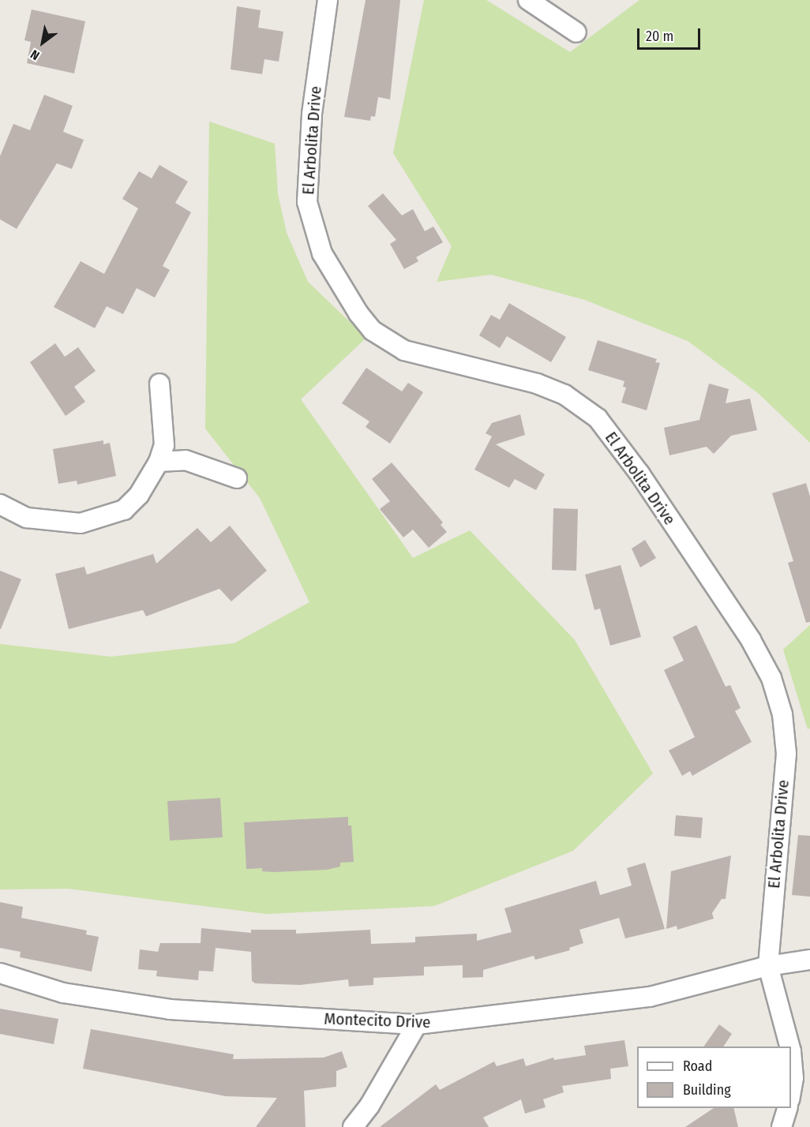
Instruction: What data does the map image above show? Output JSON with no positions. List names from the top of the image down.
{
  "streets": {
    "street": ["El Arbolita Drive", "Montecito Drive"]
  },
  "crossings": [
    ["El Arbolita Drive", "Montecito Drive"]
  ],
  "legend": ["Road", "Building"],
  "scale_bar": "20 m",
  "north": "bottom left"
}
